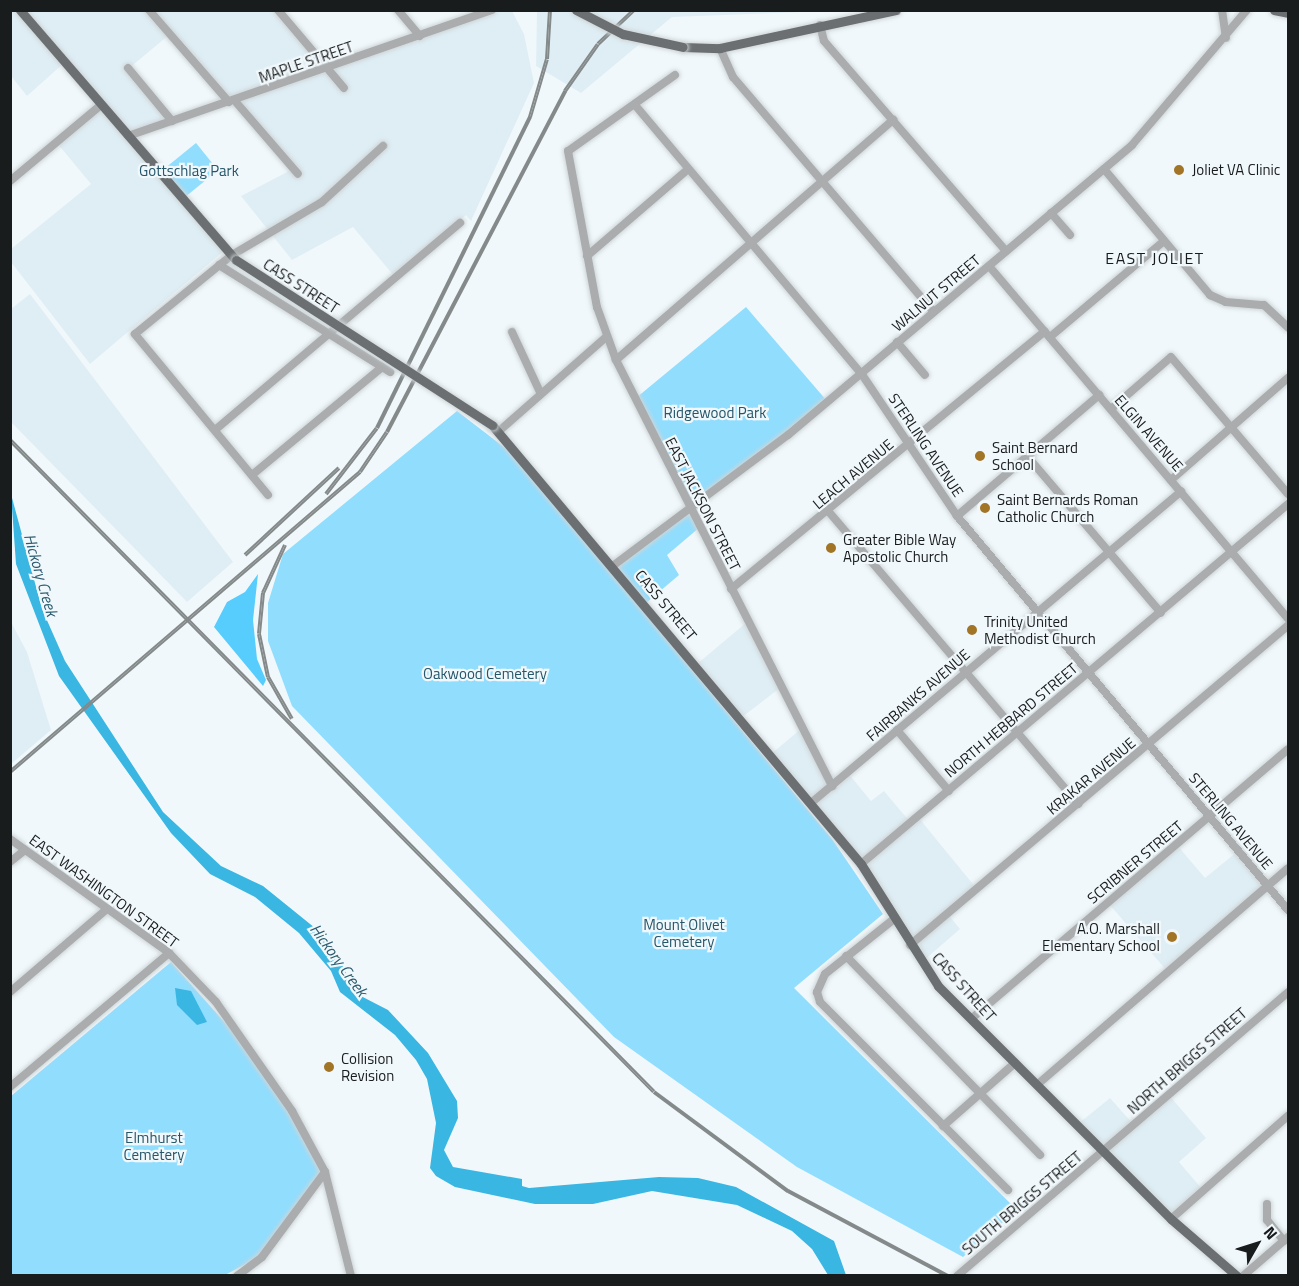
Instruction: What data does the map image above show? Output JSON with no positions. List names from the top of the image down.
{
  "streets": {
    "main road": ["CASS STREET"],
    "street": [
      "MAPLE STREET",
      "WALNUT STREET",
      "ELGIN AVENUE",
      "STERLING AVENUE",
      "LEACH AVENUE",
      "EAST JACKSON STREET",
      "FAIRBANKS AVENUE",
      "NORTH HEBBARD STREET",
      "KRAKAR AVENUE",
      "SCRIBNER STREET",
      "EAST WASHINGTON STREET",
      "NORTH BRIGGS STREET",
      "SOUTH BRIGGS STREET"
    ]
  },
  "crossings": [
    ["MAPLE STREET", "CASS STREET"],
    ["CASS STREET", "WALNUT STREET"],
    ["CASS STREET", "FAIRBANKS AVENUE"],
    ["CASS STREET", "NORTH HEBBARD STREET"],
    ["CASS STREET", "KRAKAR AVENUE"],
    ["CASS STREET", "SCRIBNER STREET"],
    ["CASS STREET", "NORTH BRIGGS STREET"],
    ["CASS STREET", "SOUTH BRIGGS STREET"],
    ["WALNUT STREET", "ELGIN AVENUE"],
    ["WALNUT STREET", "STERLING AVENUE"],
    ["WALNUT STREET", "EAST JACKSON STREET"],
    ["ELGIN AVENUE", "LEACH AVENUE"],
    ["ELGIN AVENUE", "FAIRBANKS AVENUE"],
    ["ELGIN AVENUE", "NORTH HEBBARD STREET"],
    ["STERLING AVENUE", "LEACH AVENUE"],
    ["STERLING AVENUE", "EAST JACKSON STREET"],
    ["STERLING AVENUE", "FAIRBANKS AVENUE"],
    ["STERLING AVENUE", "NORTH HEBBARD STREET"],
    ["STERLING AVENUE", "KRAKAR AVENUE"],
    ["STERLING AVENUE", "SCRIBNER STREET"],
    ["LEACH AVENUE", "EAST JACKSON STREET"],
    ["EAST JACKSON STREET", "FAIRBANKS AVENUE"],
    ["NORTH BRIGGS STREET", "SOUTH BRIGGS STREET"]
  ],
  "districts": ["EAST JOLIET"],
  "water": ["Hickory Creek"],
  "parks": [
    "Gottschlag Park",
    "Ridgewood Park",
    "Oakwood Cemetery",
    "Mount Olivet Cemetery",
    "Elmhurst Cemetery"
  ],
  "places": [
    "Joliet VA Clinic",
    "Saint Bernard School",
    "Saint Bernards Roman Catholic Church",
    "Greater Bible Way Apostolic Church",
    "Trinity United Methodist Church",
    "A.O. Marshall Elementary School",
    "Collision Revision"
  ],
  "north": "top right"
}
